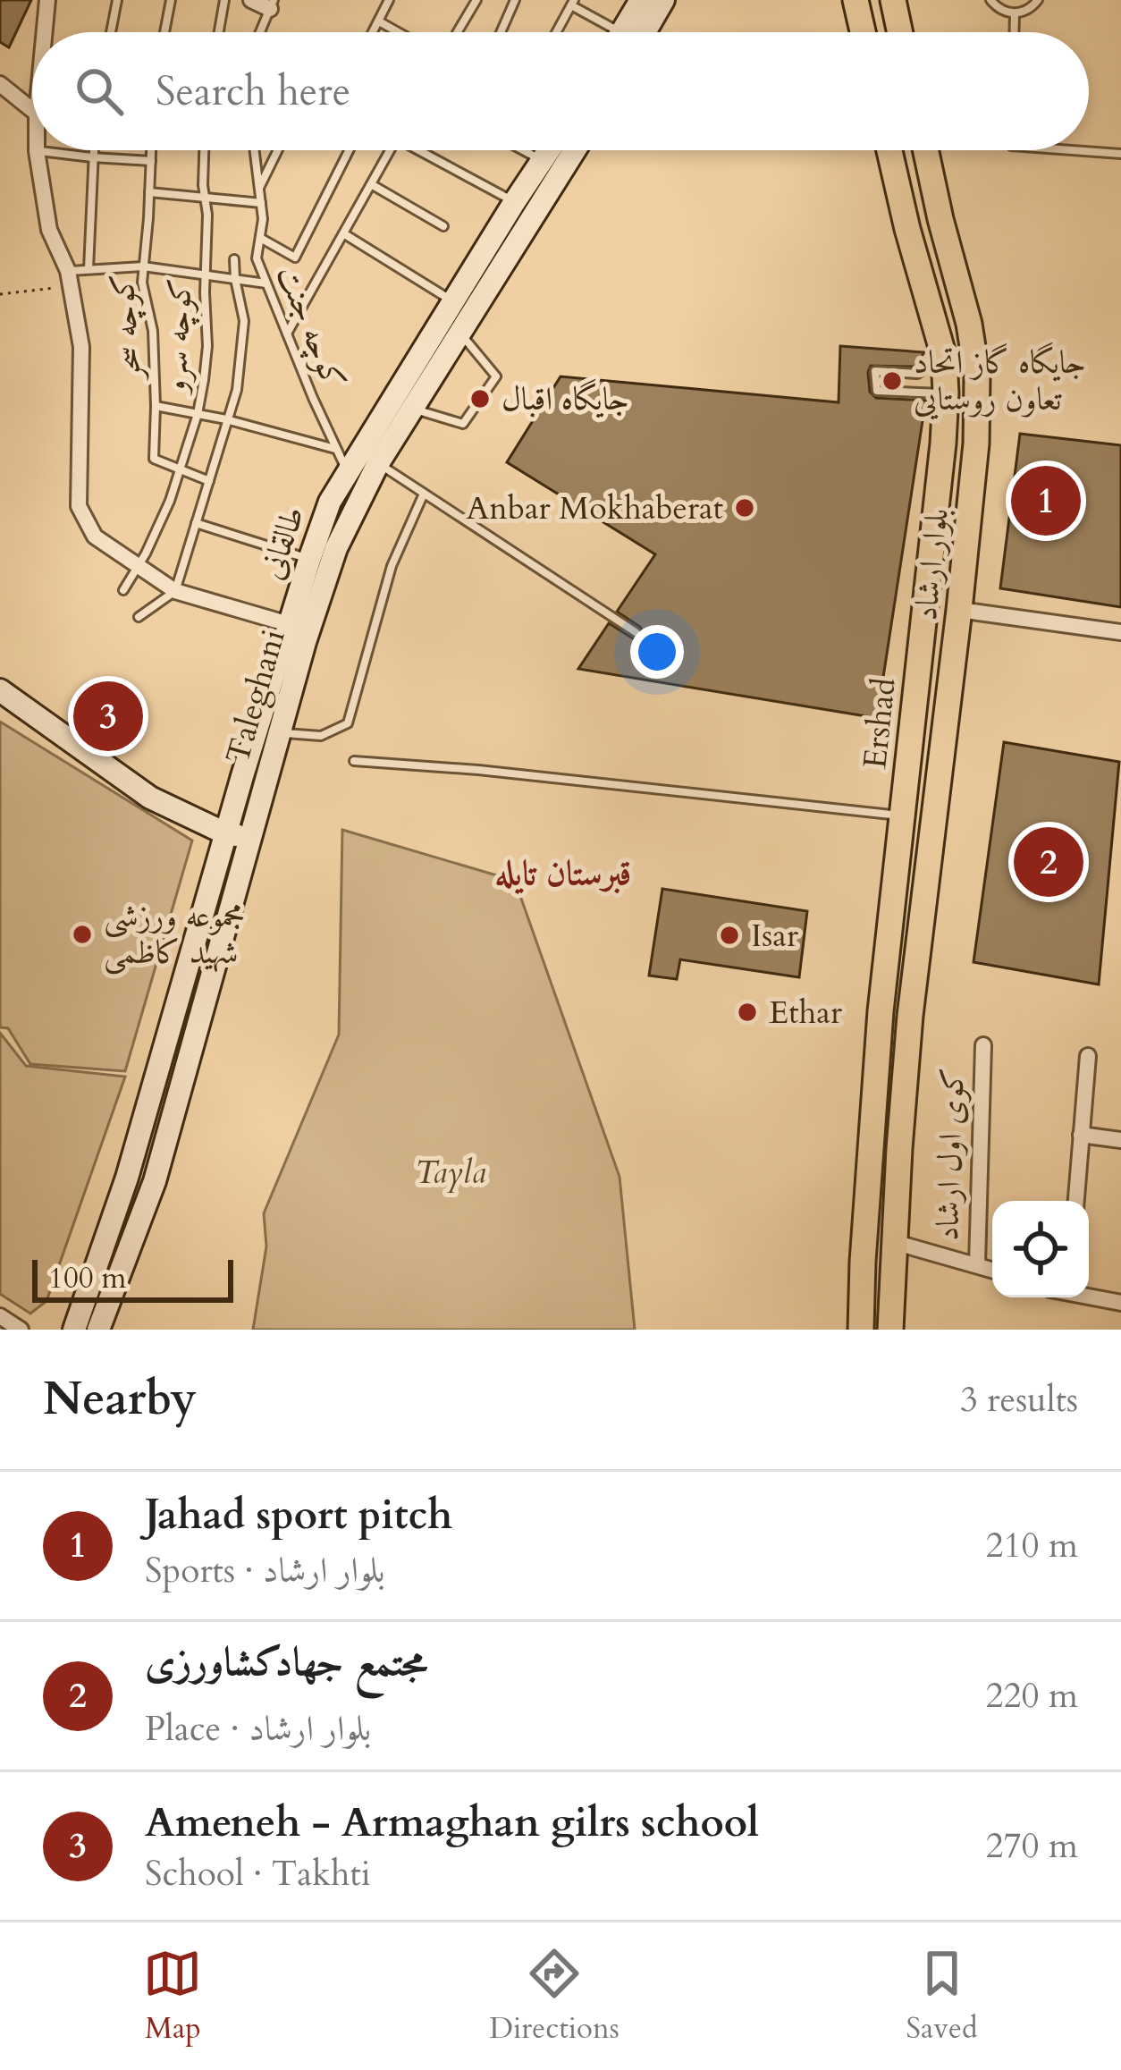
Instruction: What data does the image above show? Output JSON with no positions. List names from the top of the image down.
{
  "streets": {
    "main road": [
      "طالقانی",
      "بلوار ارشاد",
      "Taleghani",
      "Ershad"
    ],
    "street": ["کوی اول ارشاد"],
    "lane": ["کوچه سحر", "کوچه جنت", "کوچه سرو"]
  },
  "crossings": [
    ["کوچه سحر", "کوچه سرو"],
    ["کوچه جنت", "طالقانی"]
  ],
  "districts": ["قبرستان تایله"],
  "parks": ["Tayla"],
  "places": [
    "جایگاه گاز اتحاد تعاون روستایی",
    "جایگاه اقبال",
    "Anbar Mokhaberat",
    "مجموعه ورزشی شهید کاظمی",
    "Isar",
    "Ethar"
  ],
  "scale_bar": "100 m",
  "page": {
    "search": "Search here",
    "pins": ["1", "3", "2"],
    "scale": "100 m",
    "heading": ["Nearby", "3 results"],
    "list": [
      {
        "mark": "1",
        "name": "Jahad sport pitch",
        "note": "Sports · بلوار ارشاد",
        "value": "210 m"
      },
      {
        "mark": "2",
        "name": "مجتمع جهادکشاورزی",
        "note": "Place · بلوار ارشاد",
        "value": "220 m"
      },
      {
        "mark": "3",
        "name": "Ameneh - Armaghan gilrs school",
        "note": "School · Takhti",
        "value": "270 m"
      }
    ],
    "nav": ["Map", "Directions", "Saved"]
  }
}
